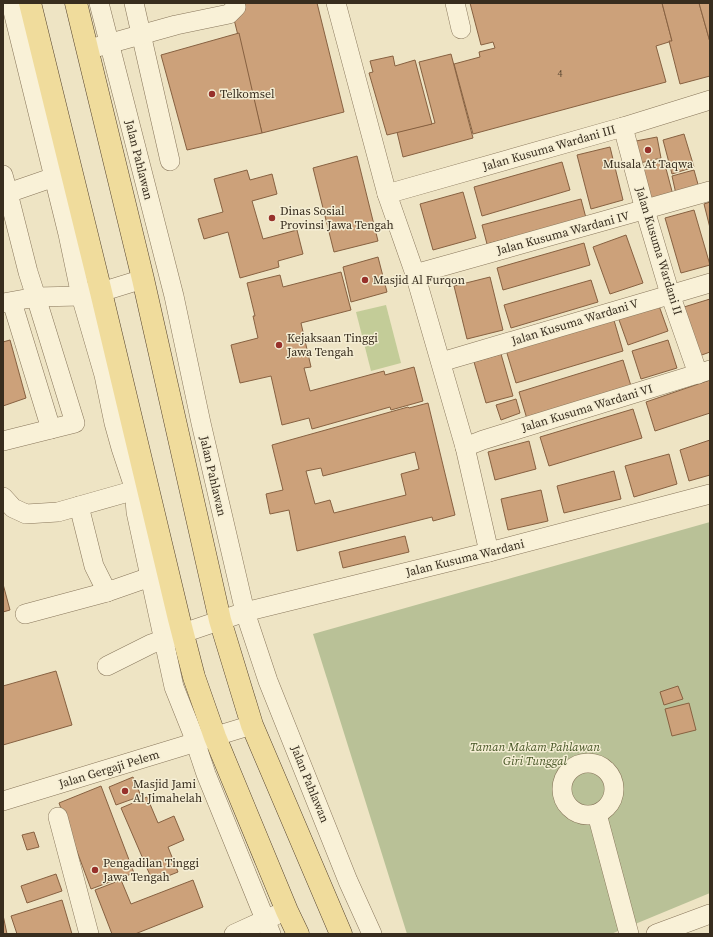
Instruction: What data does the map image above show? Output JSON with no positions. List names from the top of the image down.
{
  "streets": {
    "main road": ["Jalan Pahlawan"],
    "street": [
      "Jalan Kusuma Wardani III",
      "Jalan Kusuma Wardani IV",
      "Jalan Kusuma Wardani II",
      "Jalan Kusuma Wardani V",
      "Jalan Kusuma Wardani VI",
      "Jalan Kusuma Wardani",
      "Jalan Gergaji Pelem"
    ]
  },
  "crossings": [
    ["Jalan Kusuma Wardani III", "Jalan Kusuma Wardani II"],
    ["Jalan Pahlawan", "Jalan Kusuma Wardani"],
    ["Jalan Kusuma Wardani IV", "Jalan Kusuma Wardani II"],
    ["Jalan Kusuma Wardani II", "Jalan Kusuma Wardani V"],
    ["Jalan Kusuma Wardani II", "Jalan Kusuma Wardani VI"]
  ],
  "parks": ["Taman Makam Pahlawan Giri Tunggal"],
  "places": [
    "Telkomsel",
    "Musala At Taqwa",
    "Dinas Sosial Provinsi Jawa Tengah",
    "Masjid Al Furqon",
    "Kejaksaan Tinggi Jawa Tengah",
    "Masjid Jami Al Jimahelah",
    "Pengadilan Tinggi Jawa Tengah"
  ],
  "house_numbers": ["4"]
}
